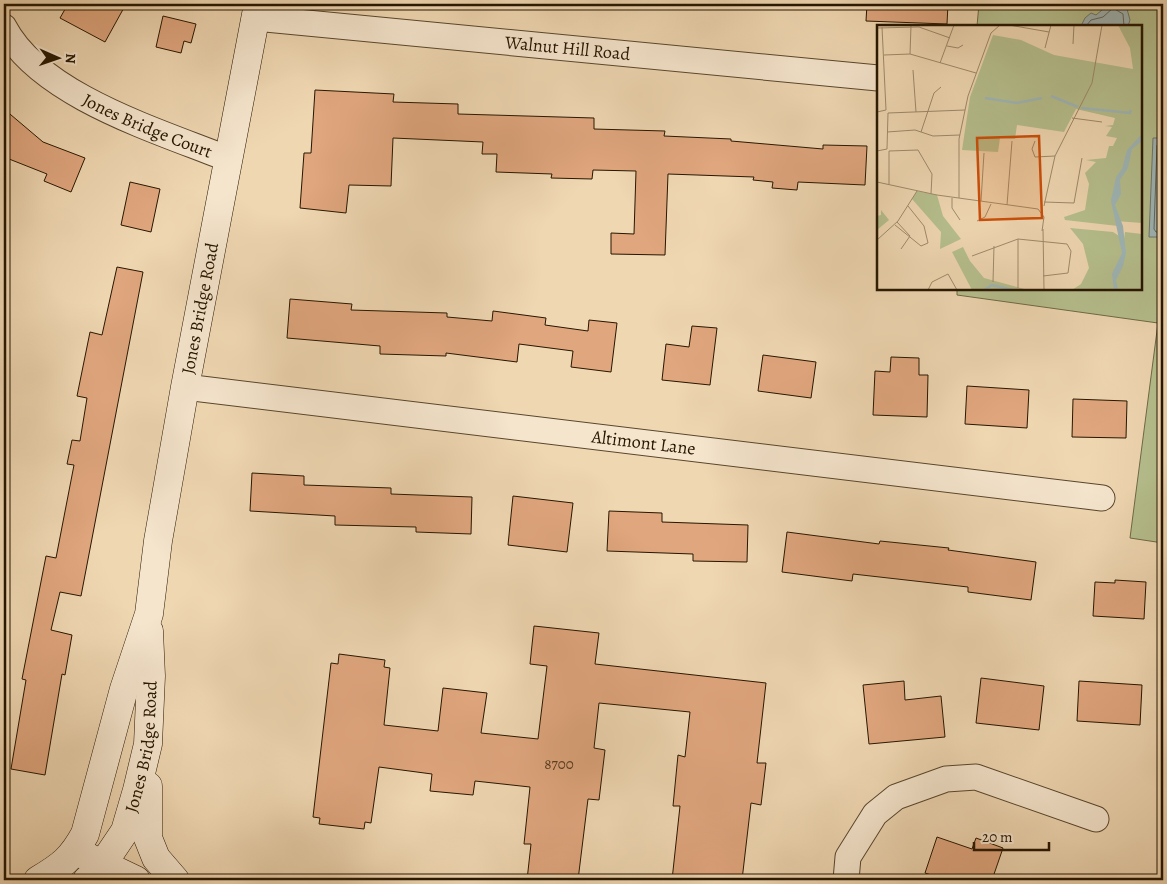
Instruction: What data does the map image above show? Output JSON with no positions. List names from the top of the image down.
{
  "streets": {
    "main road": ["Jones Bridge Road"],
    "street": ["Walnut Hill Road", "Jones Bridge Court", "Altimont Lane"]
  },
  "crossings": [
    ["Walnut Hill Road", "Jones Bridge Road"],
    ["Jones Bridge Court", "Jones Bridge Road"],
    ["Jones Bridge Road", "Altimont Lane"]
  ],
  "house_numbers": ["8700"],
  "scale_bar": "20 m",
  "north": "right"
}
